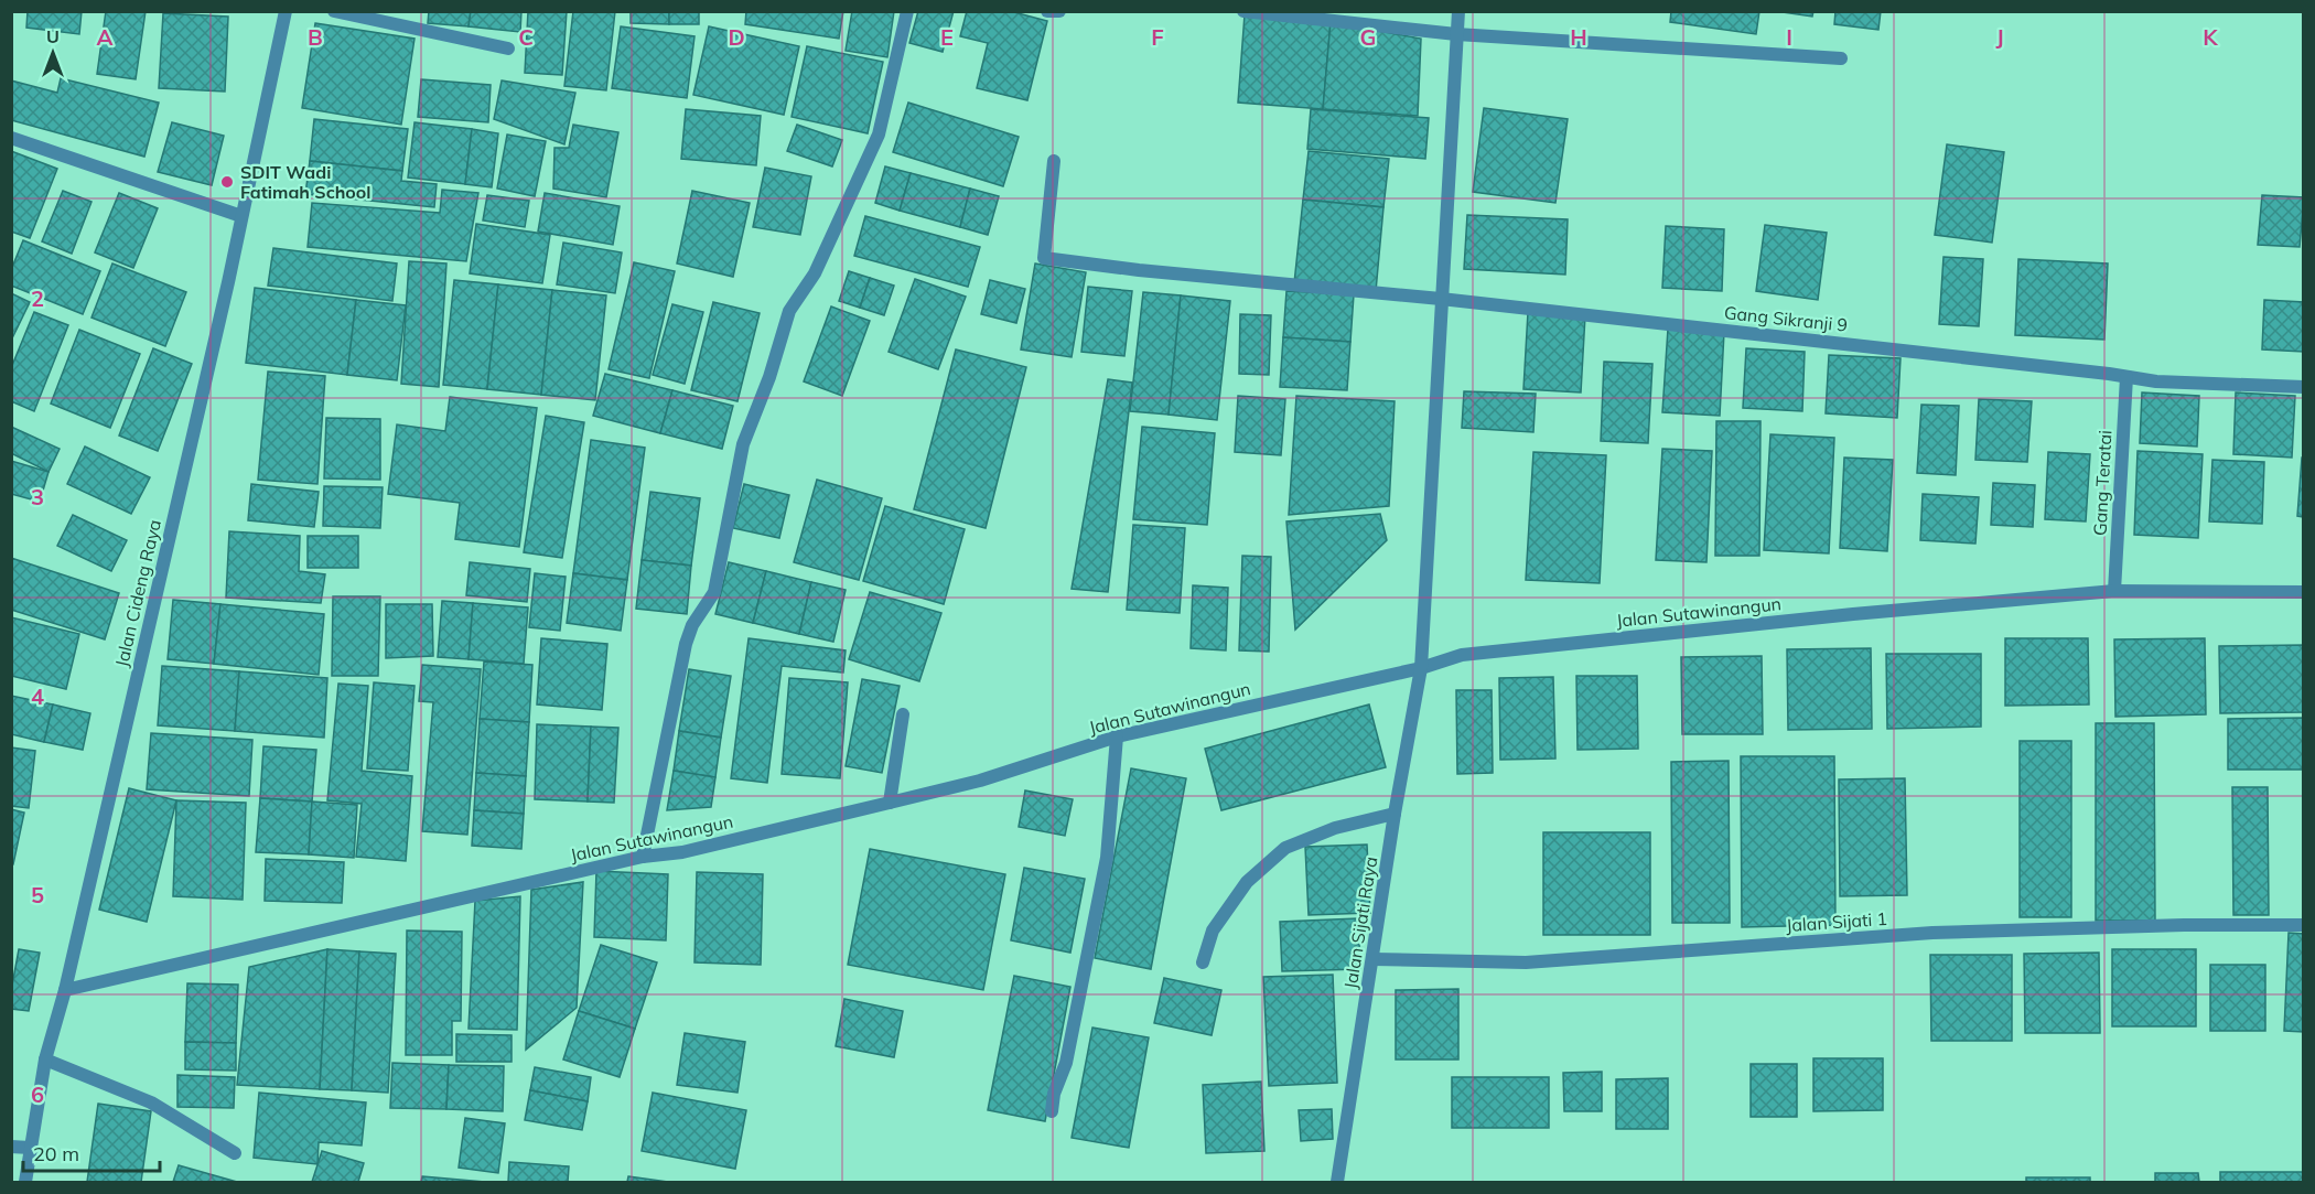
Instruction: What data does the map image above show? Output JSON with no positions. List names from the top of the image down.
{
  "streets": {
    "street": [
      "Gang Sikranji 9",
      "Gang Teratai",
      "Jalan Cideng Raya",
      "Jalan Sutawinangun",
      "Jalan Sijati 1",
      "Jalan Sijati Raya"
    ]
  },
  "crossings": [
    ["Gang Sikranji 9", "Gang Teratai"],
    ["Gang Sikranji 9", "Jalan Sijati Raya"],
    ["Gang Teratai", "Jalan Sutawinangun"],
    ["Jalan Cideng Raya", "Jalan Sutawinangun"],
    ["Jalan Sutawinangun", "Jalan Sijati Raya"],
    ["Jalan Sijati 1", "Jalan Sijati Raya"]
  ],
  "places": ["SDIT Wadi Fatimah School"],
  "scale_bar": "20 m",
  "north": "top",
  "grid": {
    "columns": [
      "A",
      "B",
      "C",
      "D",
      "E",
      "F",
      "G",
      "H",
      "I",
      "J",
      "K"
    ],
    "rows": [
      "2",
      "3",
      "4",
      "5",
      "6"
    ]
  }
}
